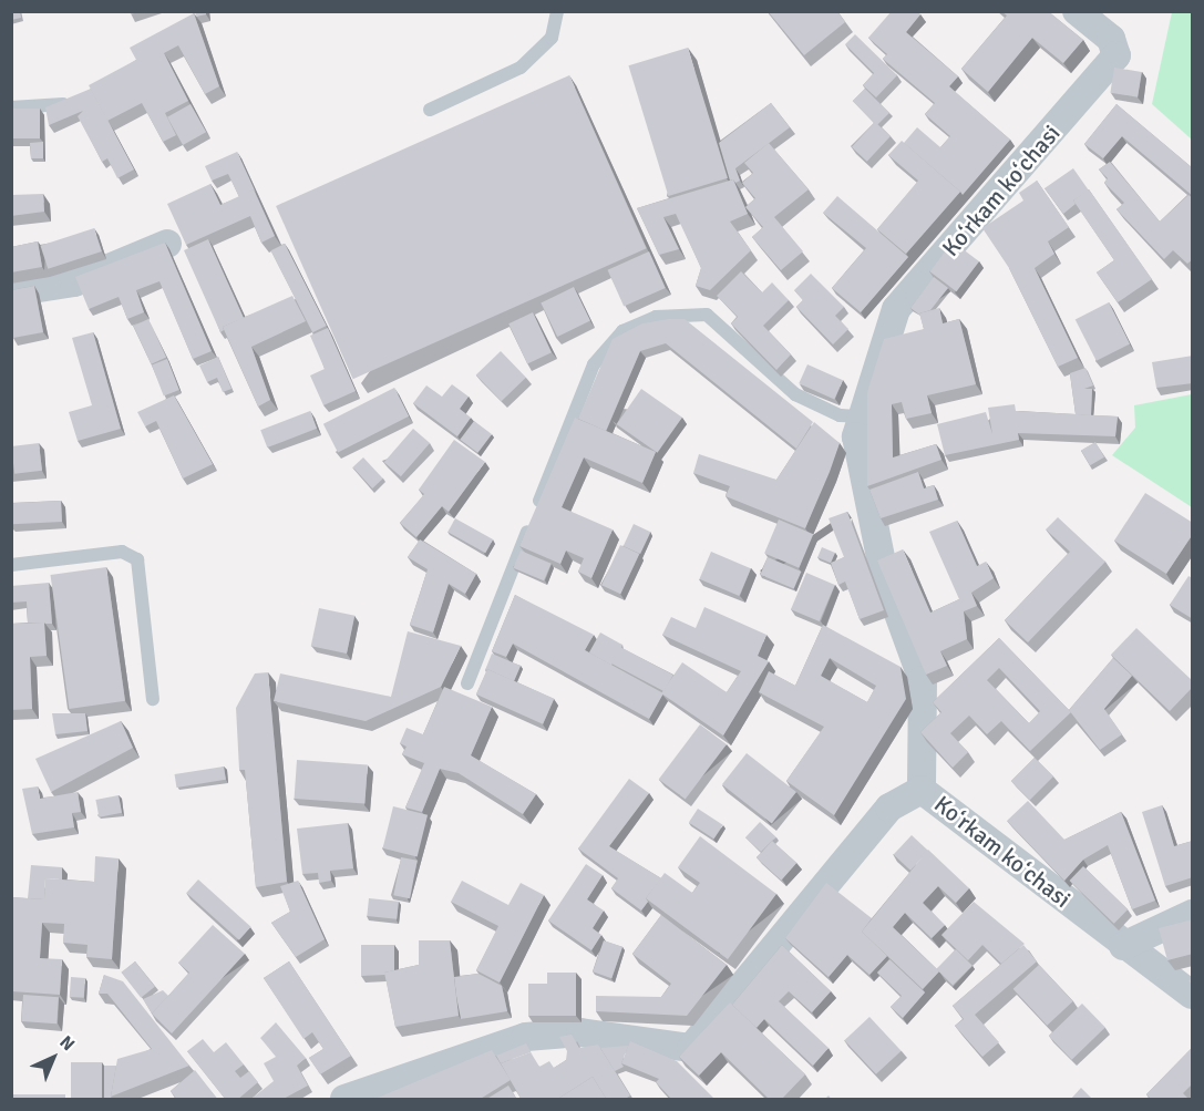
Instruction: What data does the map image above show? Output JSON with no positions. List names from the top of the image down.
{
  "streets": {
    "street": ["Koʻrkam koʻchasi"]
  },
  "north": "top right"
}
